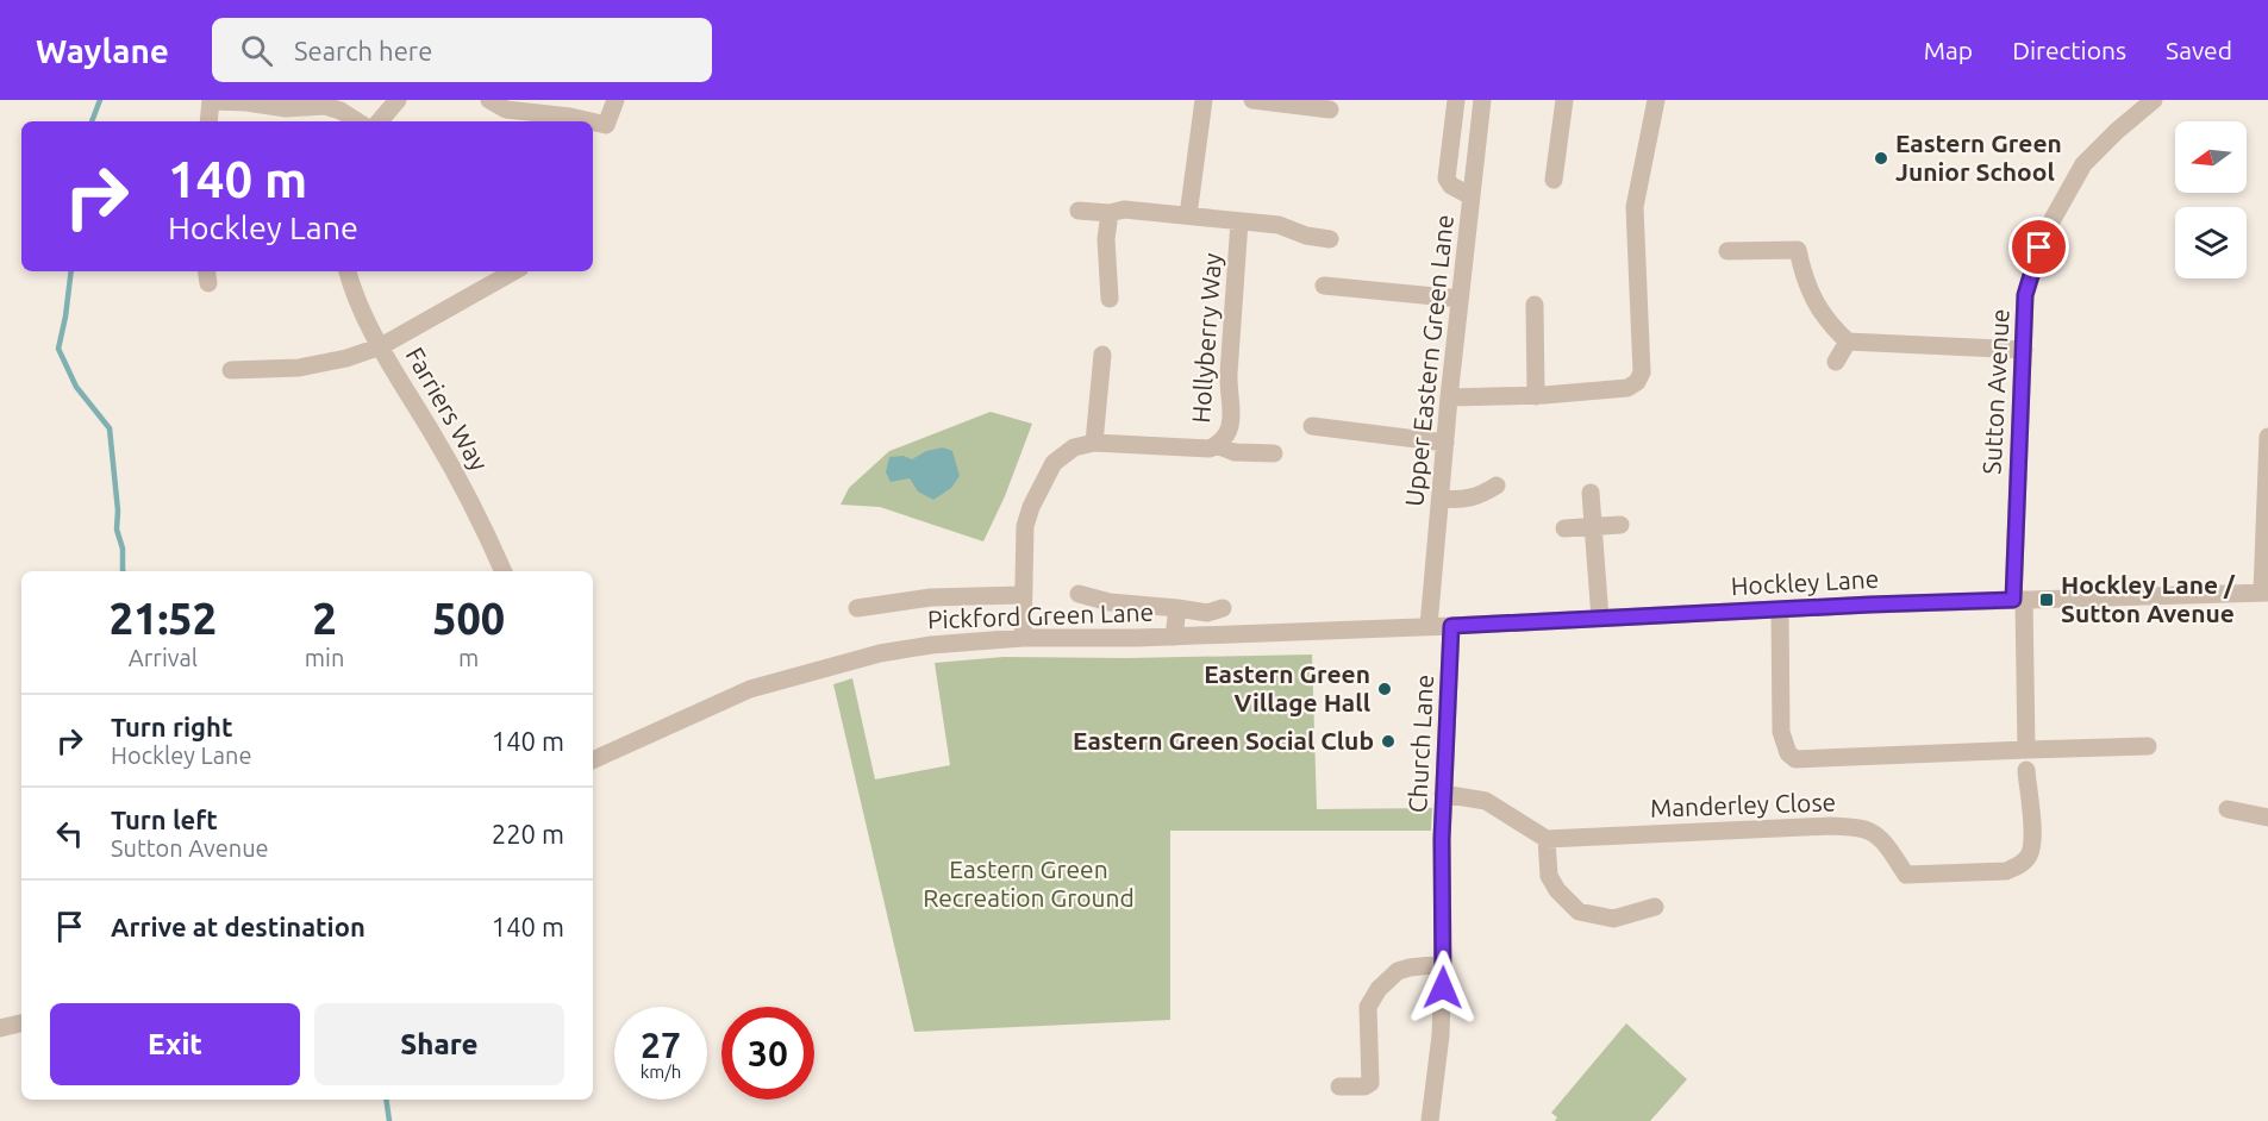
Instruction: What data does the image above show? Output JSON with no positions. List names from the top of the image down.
{
  "streets": {
    "street": [
      "Hollyberry Way",
      "Upper Eastern Green Lane",
      "Sutton Avenue",
      "Farriers Way",
      "Hockley Lane",
      "Pickford Green Lane",
      "Church Lane",
      "Manderley Close"
    ]
  },
  "crossings": [
    ["Hollyberry Way", "Pickford Green Lane"],
    ["Upper Eastern Green Lane", "Hockley Lane"],
    ["Upper Eastern Green Lane", "Pickford Green Lane"],
    ["Sutton Avenue", "Hockley Lane"],
    ["Hockley Lane", "Pickford Green Lane"],
    ["Hockley Lane", "Church Lane"]
  ],
  "parks": ["Eastern Green Recreation Ground"],
  "places": {
    "other": ["Eastern Green Junior School", "Eastern Green Village Hall", "Eastern Green Social Club"],
    "transit": ["Hockley Lane / Sutton Avenue"]
  },
  "north": "left",
  "page": {
    "header": "Waylane",
    "search": "Search here",
    "nav": ["Map", "Directions", "Saved"],
    "turn": ["140 m", "Hockley Lane"],
    "eta": [
      "21:52",
      "Arrival",
      "2",
      "min",
      "500",
      "m"
    ],
    "list": [
      {
        "name": "Turn right",
        "note": "Hockley Lane",
        "value": "140 m"
      },
      {
        "name": "Turn left",
        "note": "Sutton Avenue",
        "value": "220 m"
      },
      {
        "name": "Arrive at destination",
        "value": "140 m"
      }
    ],
    "buttons": ["Exit", "Share"],
    "speed": "27 km/h",
    "limit": "30"
  }
}
